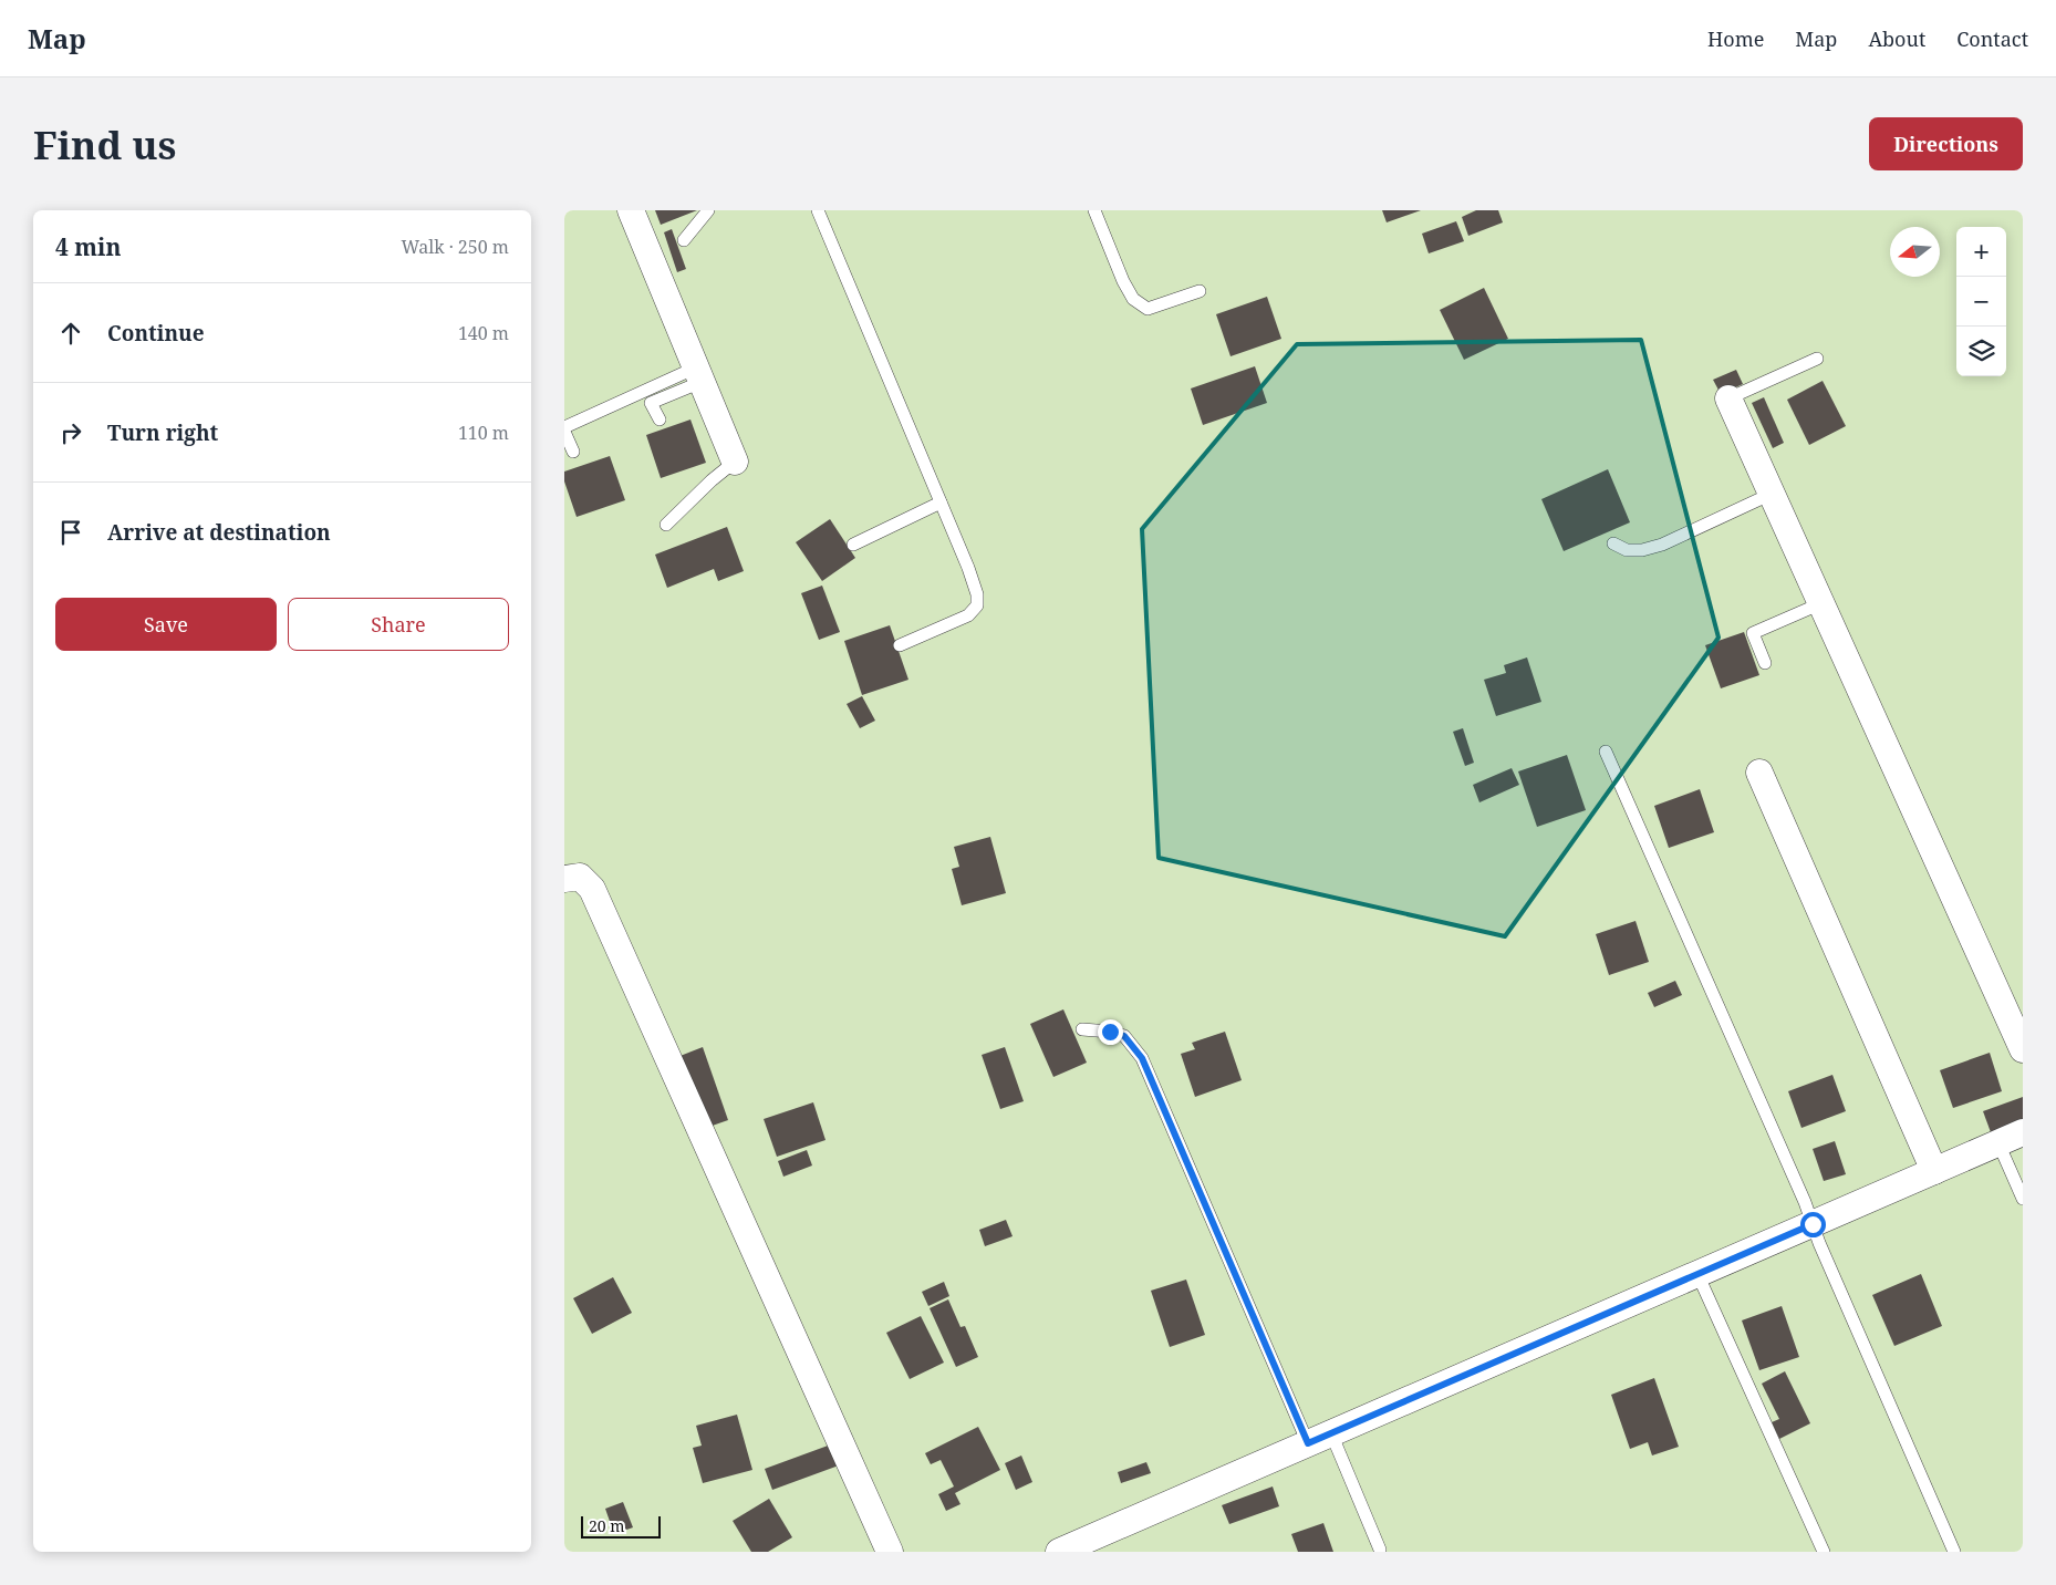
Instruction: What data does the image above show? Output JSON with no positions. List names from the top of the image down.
{
  "scale_bar": "20 m",
  "north": "left",
  "page": {
    "header": "Map",
    "nav": [
      "Home",
      "Map",
      "About",
      "Contact"
    ],
    "buttons": [
      "Directions",
      ["Save", "Share"]
    ],
    "title": "Find us",
    "heading": ["4 min", "Walk · 250 m"],
    "map_buttons": ["+", "−"],
    "list": [
      ["Continue", "140 m"],
      ["Turn right", "110 m"],
      "Arrive at destination"
    ],
    "scale": "20 m"
  }
}
